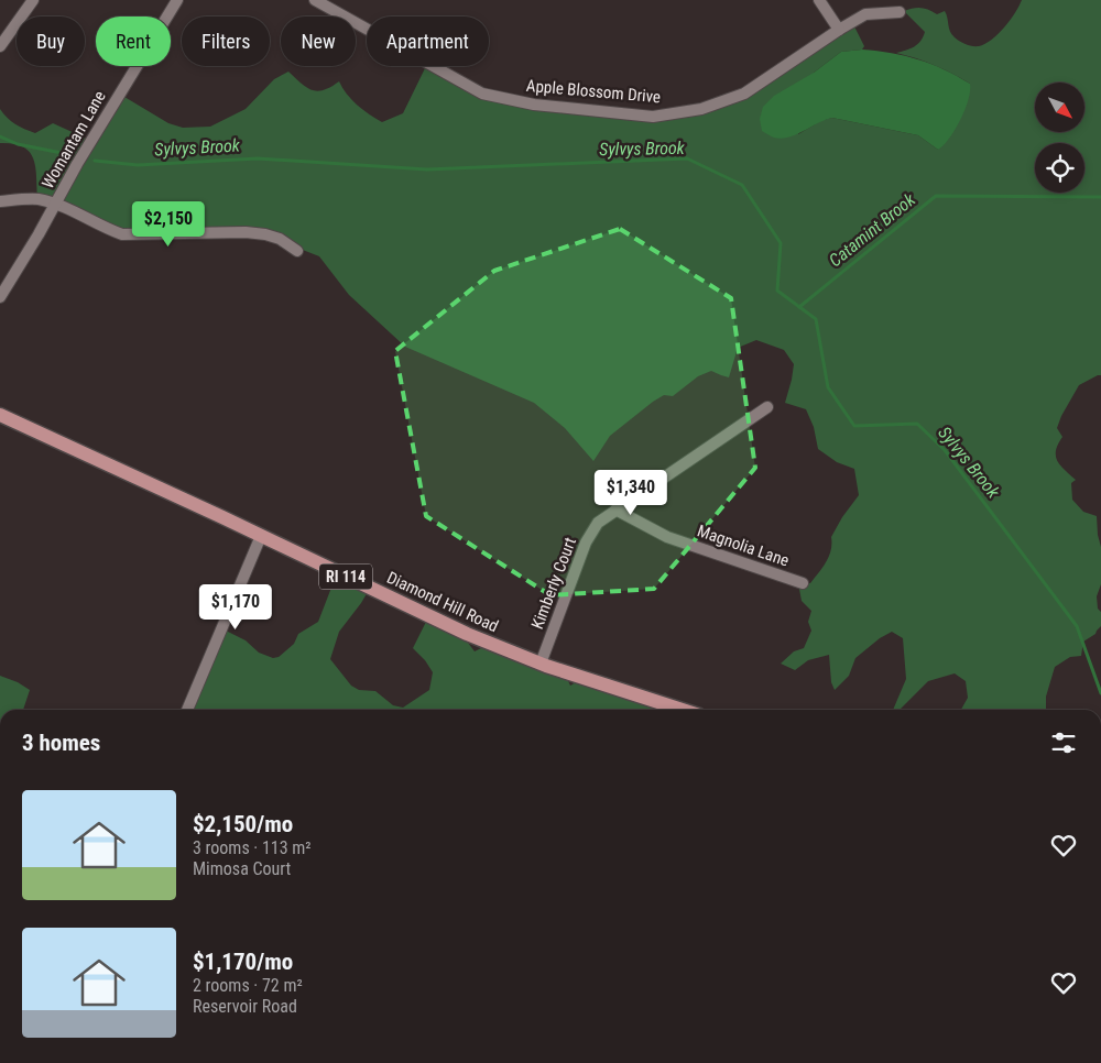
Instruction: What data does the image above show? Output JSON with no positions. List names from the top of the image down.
{
  "streets": {
    "main road": ["RI 114", "Diamond Hill Road"],
    "street": [
      "Apple Blossom Drive",
      "Womantam Lane",
      "Magnolia Lane",
      "Kimberly Court"
    ]
  },
  "crossings": [
    ["Magnolia Lane", "Kimberly Court"],
    ["Kimberly Court", "Diamond Hill Road"]
  ],
  "water": ["Sylvys Brook", "Catamint Brook"],
  "north": "bottom right",
  "page": {
    "chip": [
      "Buy",
      "Rent",
      "Filters",
      "New",
      "Apartment"
    ],
    "price": ["$2,150", "$1,340", "$1,170"],
    "heading": "3 homes",
    "list": [
      {
        "name": "$2,150/mo",
        "note": "3 rooms · 113 m² · Mimosa Court"
      },
      {
        "name": "$1,170/mo",
        "note": "2 rooms · 72 m² · Reservoir Road"
      }
    ]
  }
}
